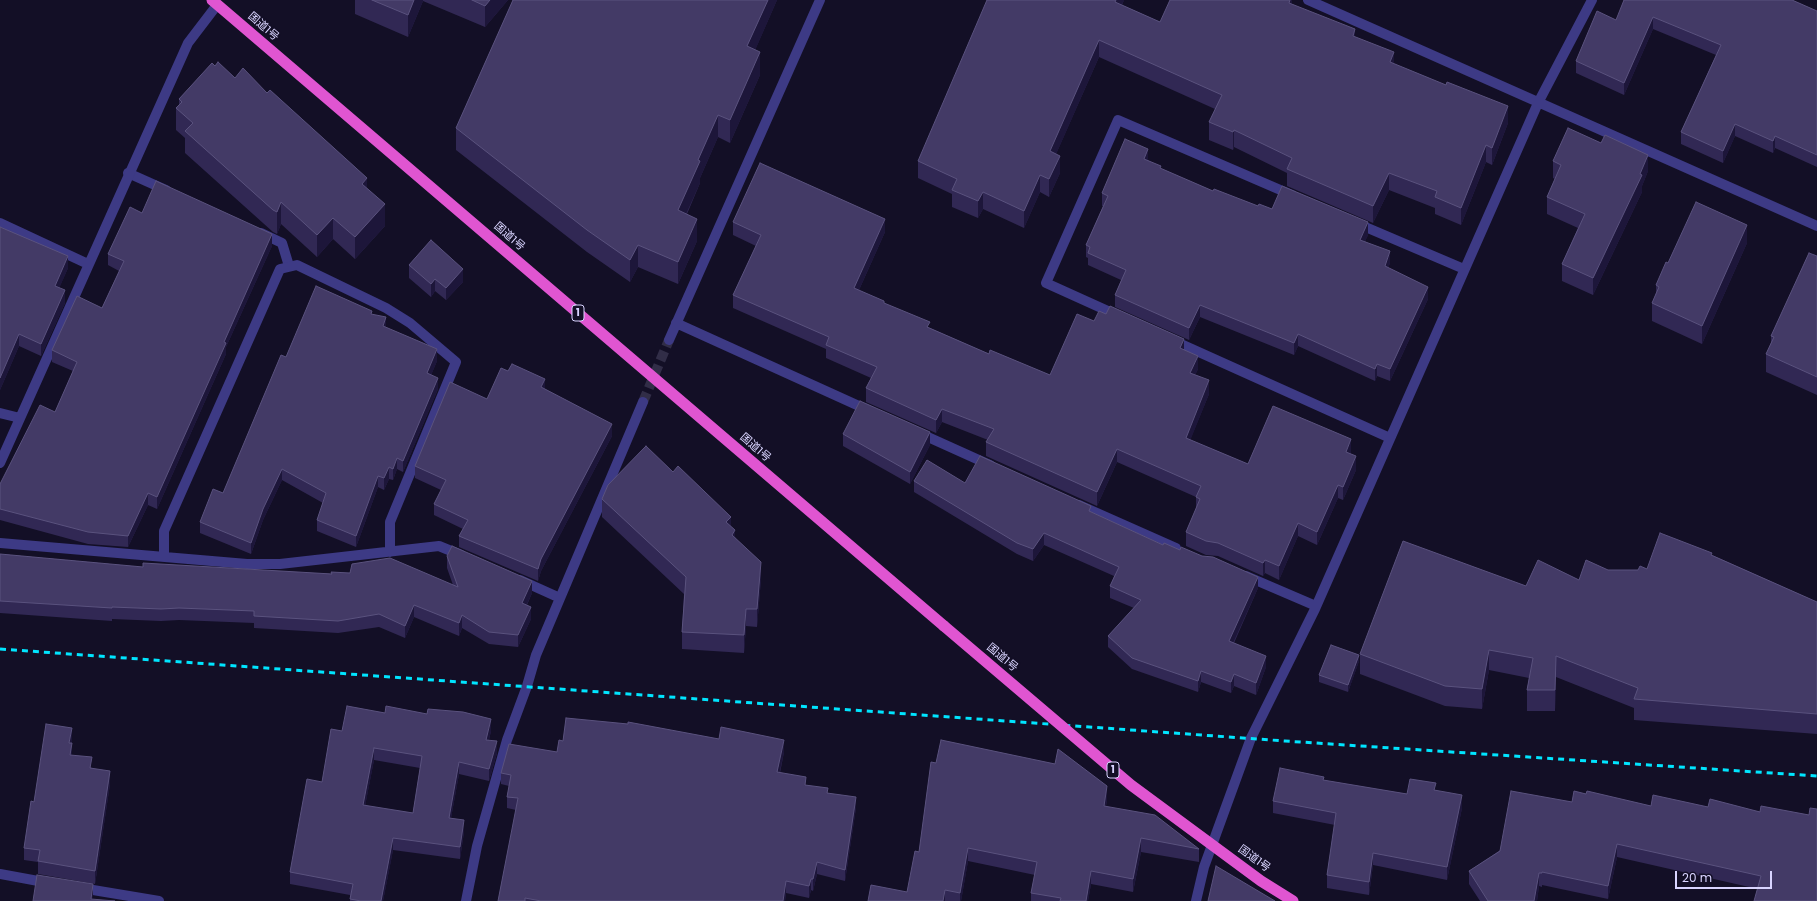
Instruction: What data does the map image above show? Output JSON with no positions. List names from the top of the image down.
{
  "streets": {
    "highway": ["国道1号", "1"]
  },
  "scale_bar": "20 m"
}
